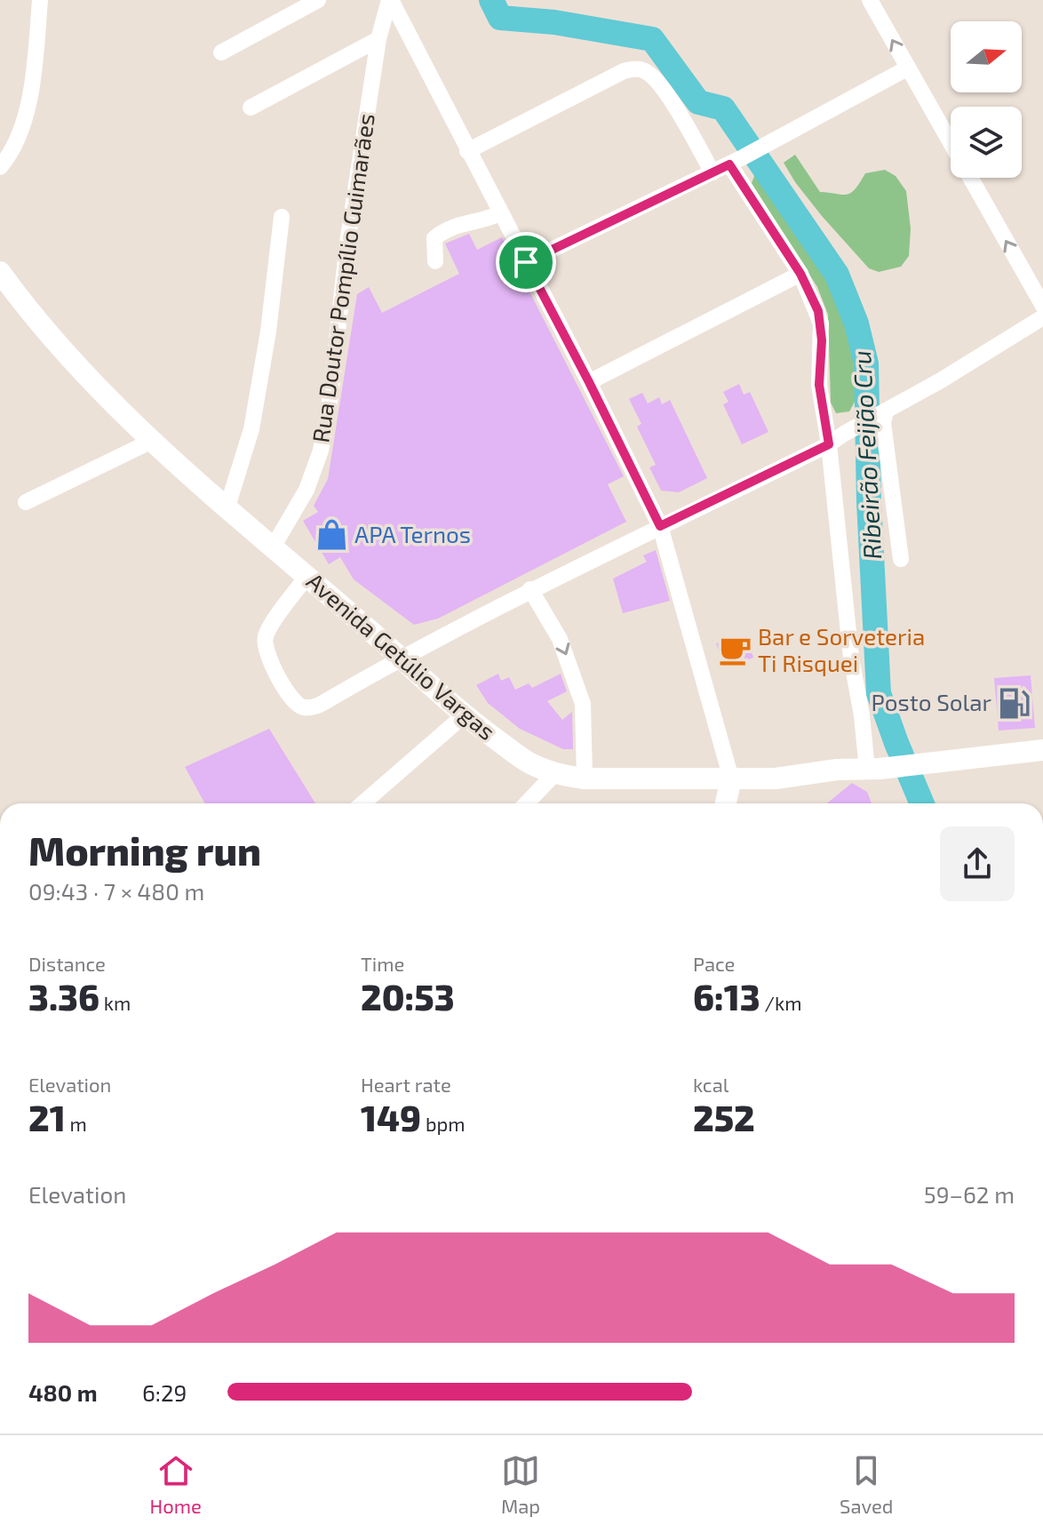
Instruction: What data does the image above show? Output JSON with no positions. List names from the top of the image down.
{
  "streets": {
    "main road": ["Avenida Getúlio Vargas"],
    "street": ["Rua Doutor Pompílio Guimarães"]
  },
  "crossings": [
    ["Rua Doutor Pompílio Guimarães", "Avenida Getúlio Vargas"]
  ],
  "water": ["Ribeirão Feijão Cru"],
  "places": {
    "shop": ["APA Ternos"],
    "cafe": ["Bar e Sorveteria Ti Risquei"],
    "fuel station": ["Posto Solar"]
  },
  "north": "right",
  "page": {
    "heading": ["Morning run", "09:43 · 7 × 480 m"],
    "stats": [
      ["Distance", "3.36 km"],
      ["Time", "20:53"],
      ["Pace", "6:13 /km"],
      ["Elevation", "21 m"],
      ["Heart rate", "149 bpm"],
      ["kcal", "252"]
    ],
    "chart": ["Elevation", "59–62 m"],
    "list": [
      {
        "name": "480 m",
        "note": "6:29"
      }
    ],
    "tabs": ["Home", "Map", "Saved"]
  }
}
